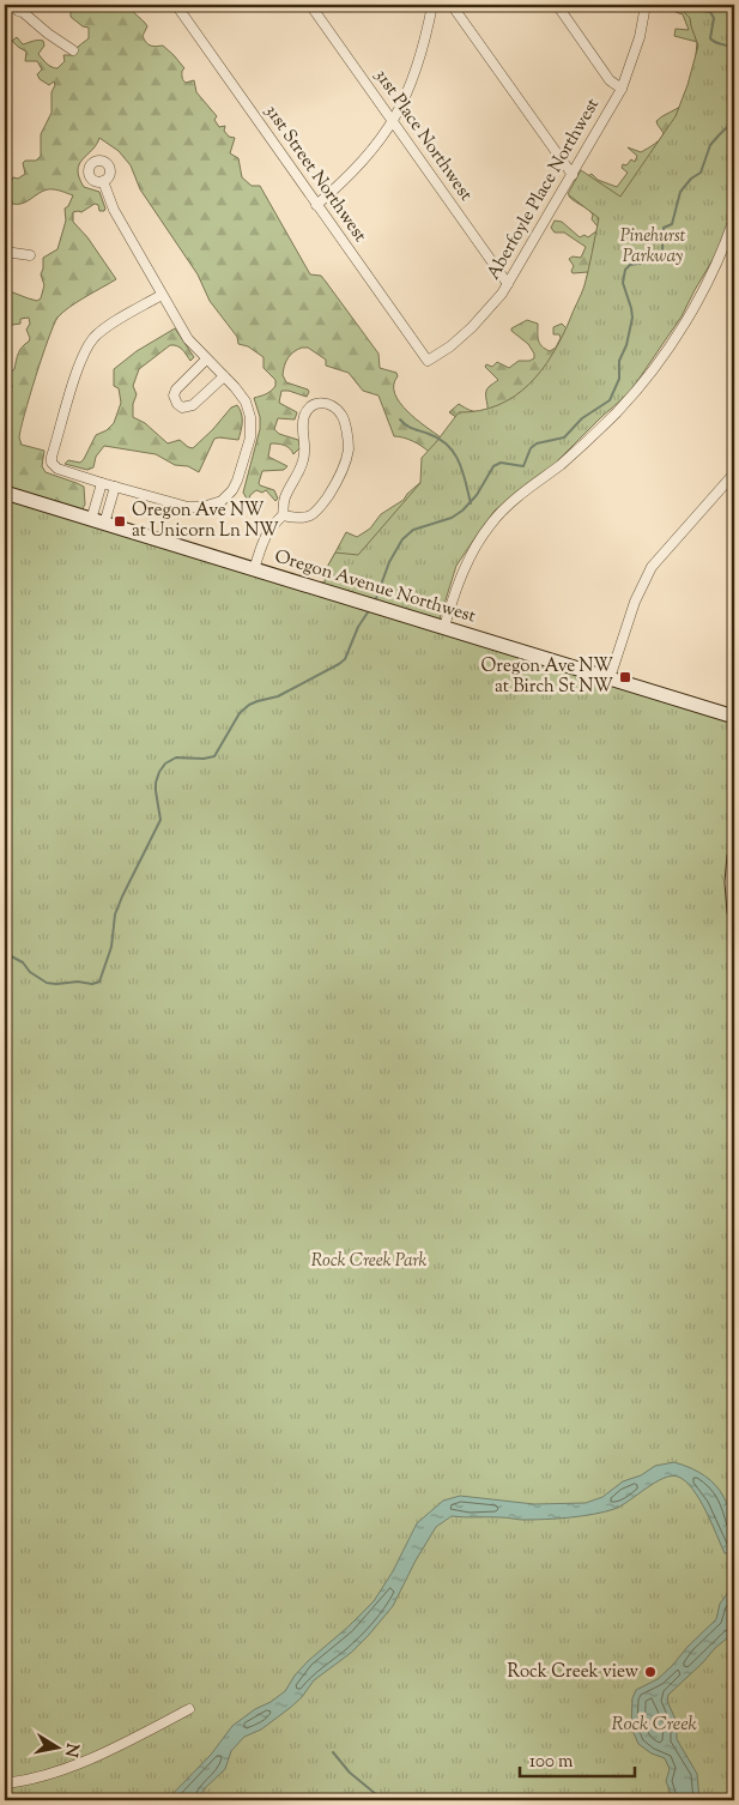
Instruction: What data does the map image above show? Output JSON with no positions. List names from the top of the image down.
{
  "streets": {
    "street": [
      "31st Place Northwest",
      "31st Street Northwest",
      "Aberfoyle Place Northwest",
      "Oregon Avenue Northwest"
    ]
  },
  "crossings": [
    ["31st Place Northwest", "Aberfoyle Place Northwest"],
    ["31st Street Northwest", "Aberfoyle Place Northwest"]
  ],
  "water": ["Rock Creek"],
  "parks": ["Pinehurst Parkway", "Rock Creek Park"],
  "places": {
    "transit": ["Oregon Ave NW at Unicorn Ln NW", "Oregon Ave NW at Birch St NW"],
    "other": ["Rock Creek view"]
  },
  "scale_bar": "100 m",
  "north": "right"
}
